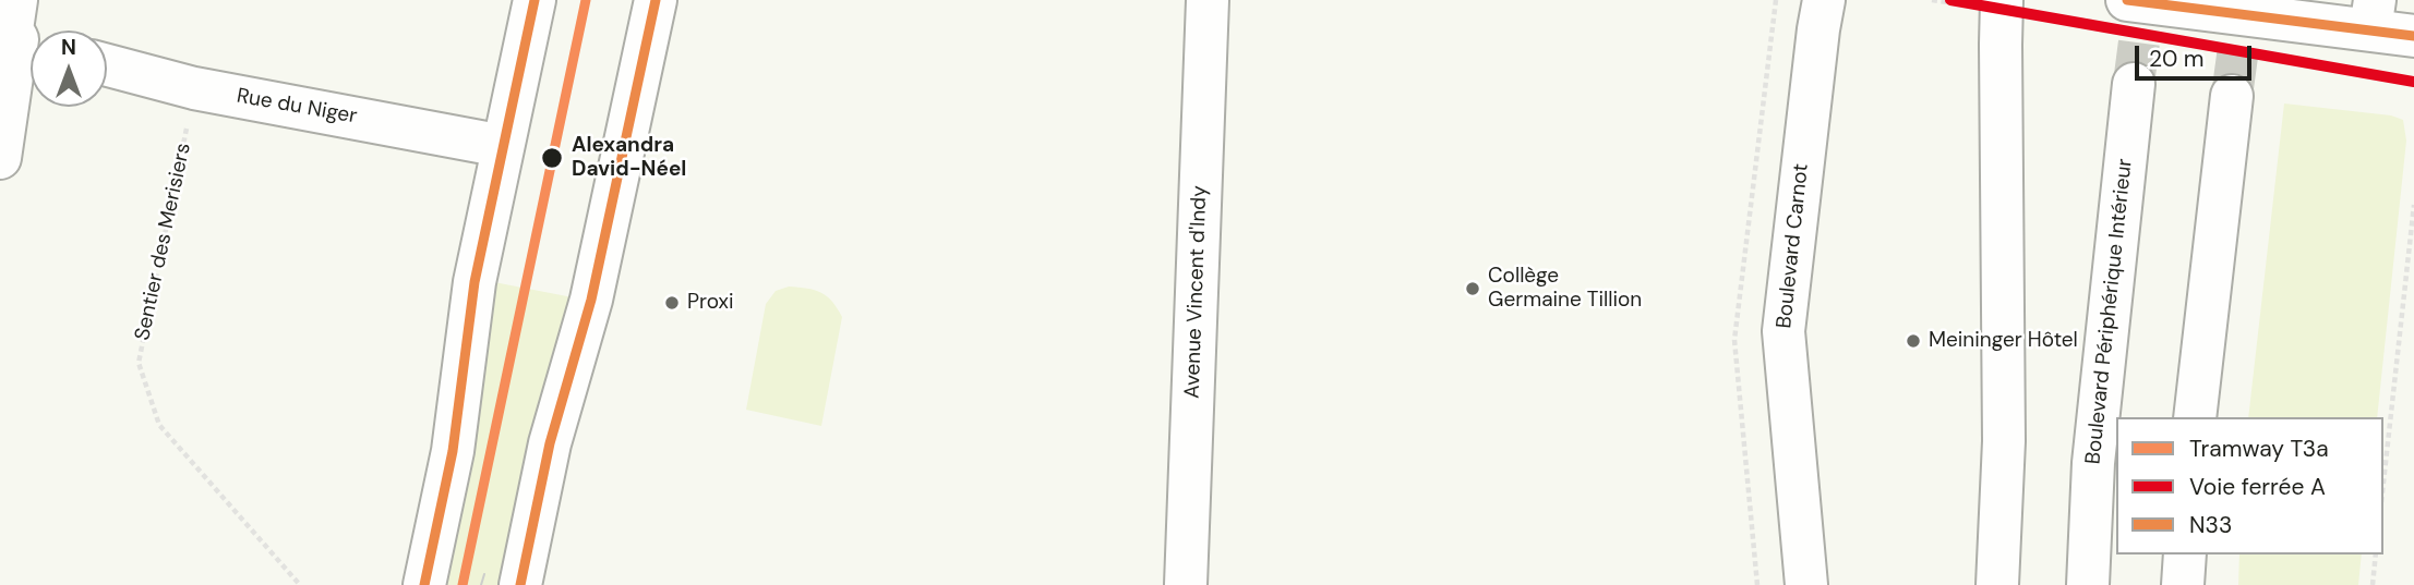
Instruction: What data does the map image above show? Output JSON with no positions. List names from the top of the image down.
{
  "streets": {
    "main road": [
      "Rue du Niger",
      "Boulevard Carnot",
      "Avenue Vincent d'Indy",
      "Boulevard Périphérique Intérieur"
    ],
    "path": ["Sentier des Merisiers"]
  },
  "places": [
    "Alexandra David-Néel",
    "Collège Germaine Tillion",
    "Proxi",
    "Meininger Hôtel"
  ],
  "lines": ["tram line T3a", "rail line A", "transit line N33"],
  "legend": ["Tramway T3a", "Voie ferrée A", "N33"],
  "scale_bar": "20 m",
  "north": "top"
}
